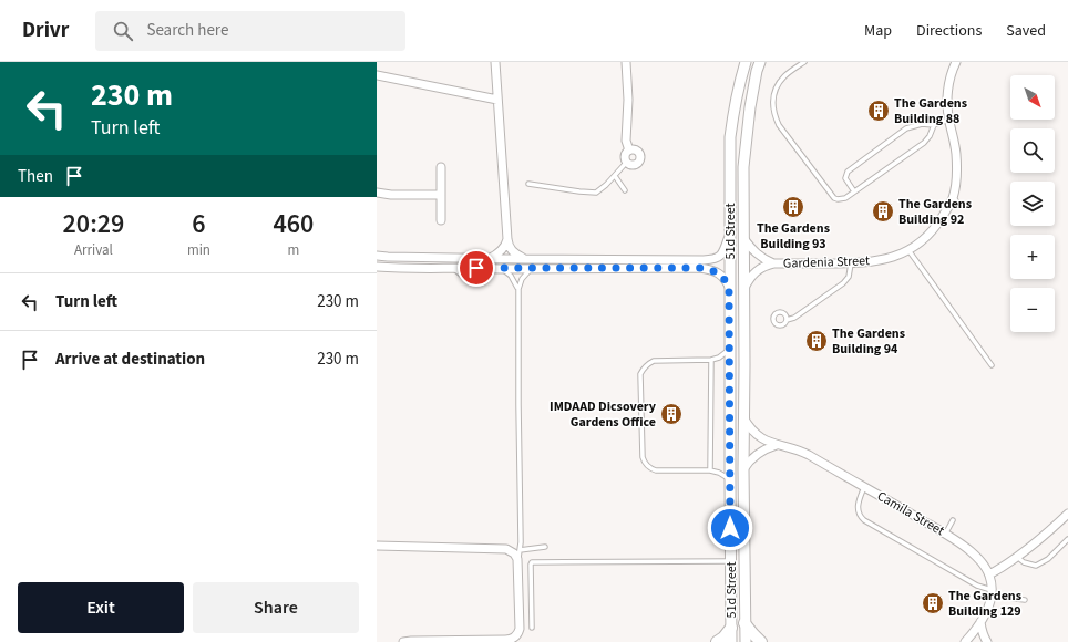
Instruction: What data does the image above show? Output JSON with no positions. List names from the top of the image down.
{
  "streets": {
    "street": ["51d Street", "Gardenia Street", "Camila Street"]
  },
  "crossings": [
    ["51d Street", "Gardenia Street"],
    ["51d Street", "Camila Street"]
  ],
  "places": {
    "building": [
      "The Gardens Building 88",
      "The Gardens Building 93",
      "The Gardens Building 92",
      "The Gardens Building 94",
      "IMDAAD Dicsovery Gardens Office",
      "The Gardens Building 129"
    ]
  },
  "north": "bottom right",
  "page": {
    "header": "Drivr",
    "search": "Search here",
    "nav": ["Map", "Directions", "Saved"],
    "turn": ["230 m", "Turn left"],
    "map_buttons": ["+", "−"],
    "then": "Then",
    "eta": [
      "20:29",
      "Arrival",
      "6",
      "min",
      "460",
      "m"
    ],
    "list": [
      {
        "name": "Turn left",
        "value": "230 m"
      },
      {
        "name": "Arrive at destination",
        "value": "230 m"
      }
    ],
    "buttons": ["Exit", "Share"]
  }
}
